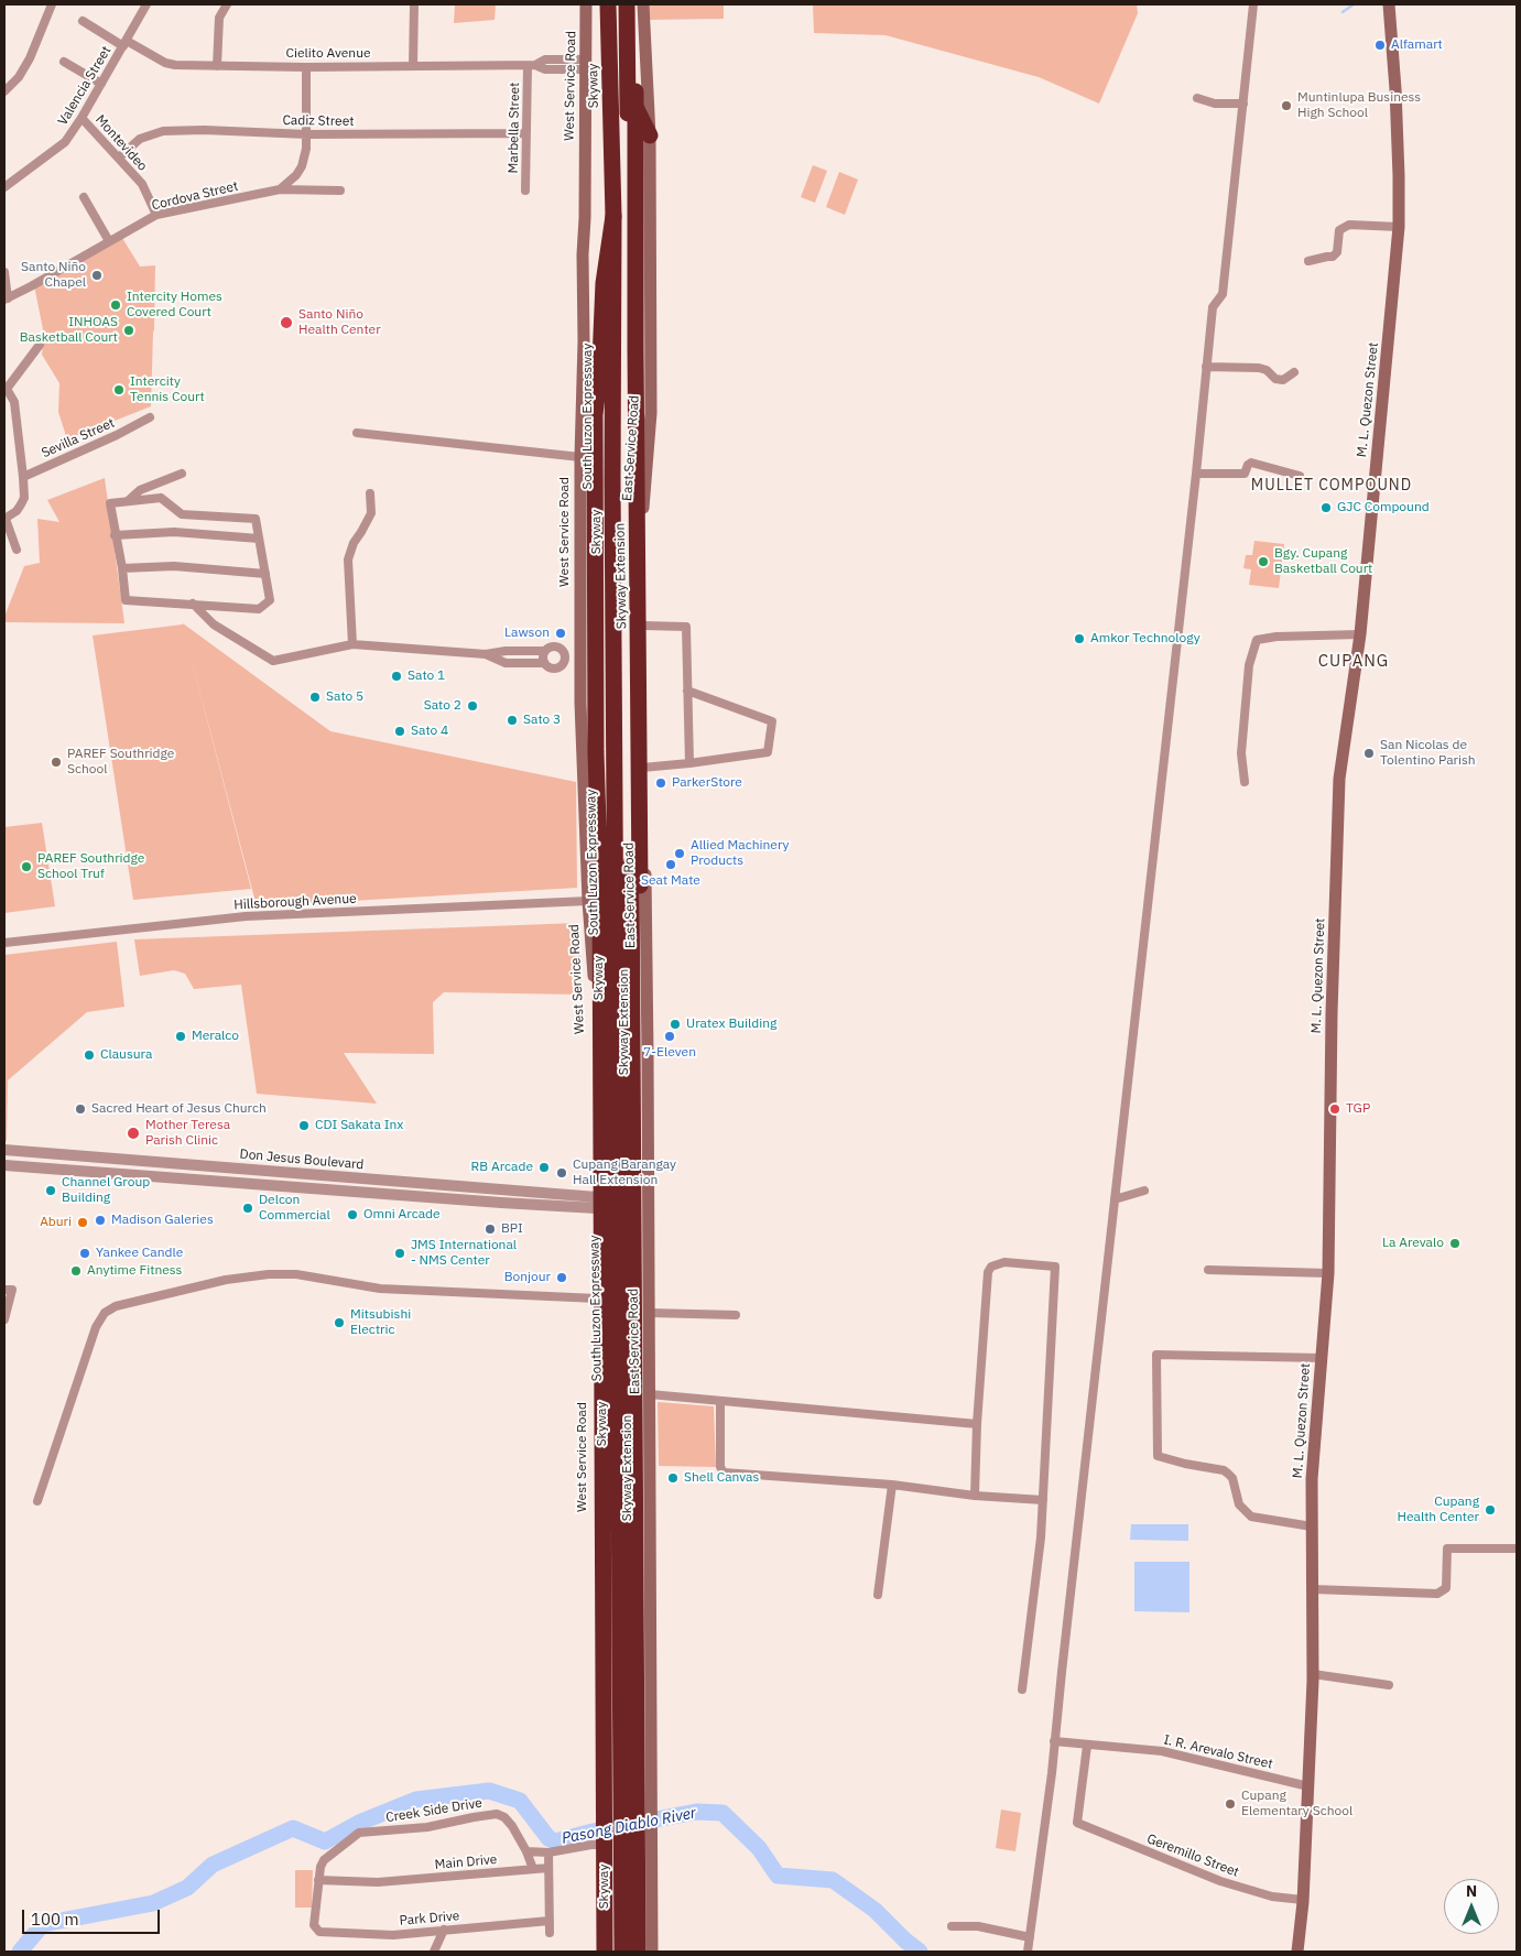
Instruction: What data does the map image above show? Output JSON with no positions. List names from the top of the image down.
{
  "streets": {
    "highway": ["Skyway", "South Luzon Expressway", "Skyway Extension"],
    "main road": ["West Service Road", "M. L. Quezon Street", "East Service Road"],
    "street": [
      "Cielito Avenue",
      "Valencia Street",
      "Cadiz Street",
      "Marbella Street",
      "Montevideo",
      "Cordova Street",
      "Sevilla Street",
      "Hillsborough Avenue",
      "Don Jesus Boulevard",
      "I. R. Arevalo Street",
      "Creek Side Drive",
      "Geremillo Street",
      "Main Drive",
      "Park Drive"
    ]
  },
  "crossings": [
    ["Cielito Avenue", "Valencia Street"],
    ["Cielito Avenue", "West Service Road"],
    ["Cielito Avenue", "Marbella Street"],
    ["Valencia Street", "Montevideo"],
    ["West Service Road", "South Luzon Expressway"],
    ["West Service Road", "Skyway Extension"],
    ["West Service Road", "Hillsborough Avenue"],
    ["West Service Road", "Don Jesus Boulevard"],
    ["Skyway", "South Luzon Expressway"],
    ["Skyway", "Skyway Extension"],
    ["Cadiz Street", "Marbella Street"],
    ["Cadiz Street", "Montevideo"],
    ["Montevideo", "Cordova Street"],
    ["M. L. Quezon Street", "I. R. Arevalo Street"],
    ["M. L. Quezon Street", "Geremillo Street"],
    ["I. R. Arevalo Street", "Geremillo Street"],
    ["Creek Side Drive", "Main Drive"],
    ["Creek Side Drive", "Park Drive"]
  ],
  "districts": ["MULLET COMPOUND", "CUPANG"],
  "water": ["Pasong Diablo River"],
  "places": [
    "Alfamart",
    "Muntinlupa Business High School",
    "Santo Niño Chapel",
    "Intercity Homes Covered Court",
    "Santo Niño Health Center",
    "INHOAS Basketball Court",
    "Intercity Tennis Court",
    "GJC Compound",
    "Bgy. Cupang Basketball Court",
    "Lawson",
    "Amkor Technology",
    "Sato 1",
    "Sato 5",
    "Sato 2",
    "Sato 3",
    "Sato 4",
    "San Nicolas de Tolentino Parish",
    "PAREF Southridge School",
    "ParkerStore",
    "Allied Machinery Products",
    "Seat Mate",
    "PAREF Southridge School Truf",
    "Uratex Building",
    "Meralco",
    "7-Eleven",
    "Clausura",
    "Sacred Heart of Jesus Church",
    "TGP",
    "CDI Sakata Inx",
    "Mother Teresa Parish Clinic",
    "RB Arcade",
    "Cupang Barangay Hall Extension",
    "Channel Group Building",
    "Delcon Commercial",
    "Omni Arcade",
    "Madison Galeries",
    "Aburi",
    "BPI",
    "La Arevalo",
    "Yankee Candle",
    "JMS International - NMS Center",
    "Anytime Fitness",
    "Bonjour",
    "Mitsubishi Electric",
    "Shell Canvas",
    "Cupang Health Center",
    "Cupang Elementary School"
  ],
  "scale_bar": "100 m",
  "north": "top"
}
